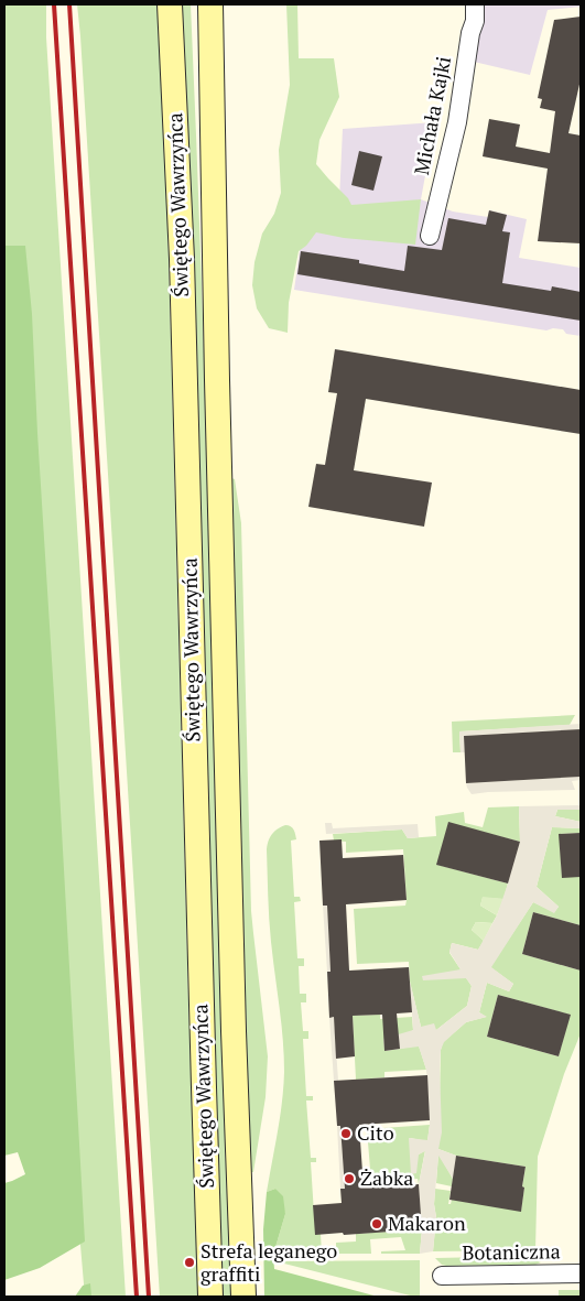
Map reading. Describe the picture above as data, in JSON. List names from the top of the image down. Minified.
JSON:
{"streets":{"main road":["Świętego Wawrzyńca"],"street":["Michała Kajki","Botaniczna"]},"places":["Cito","Żabka","Makaron","Strefa leganego graffiti"]}
